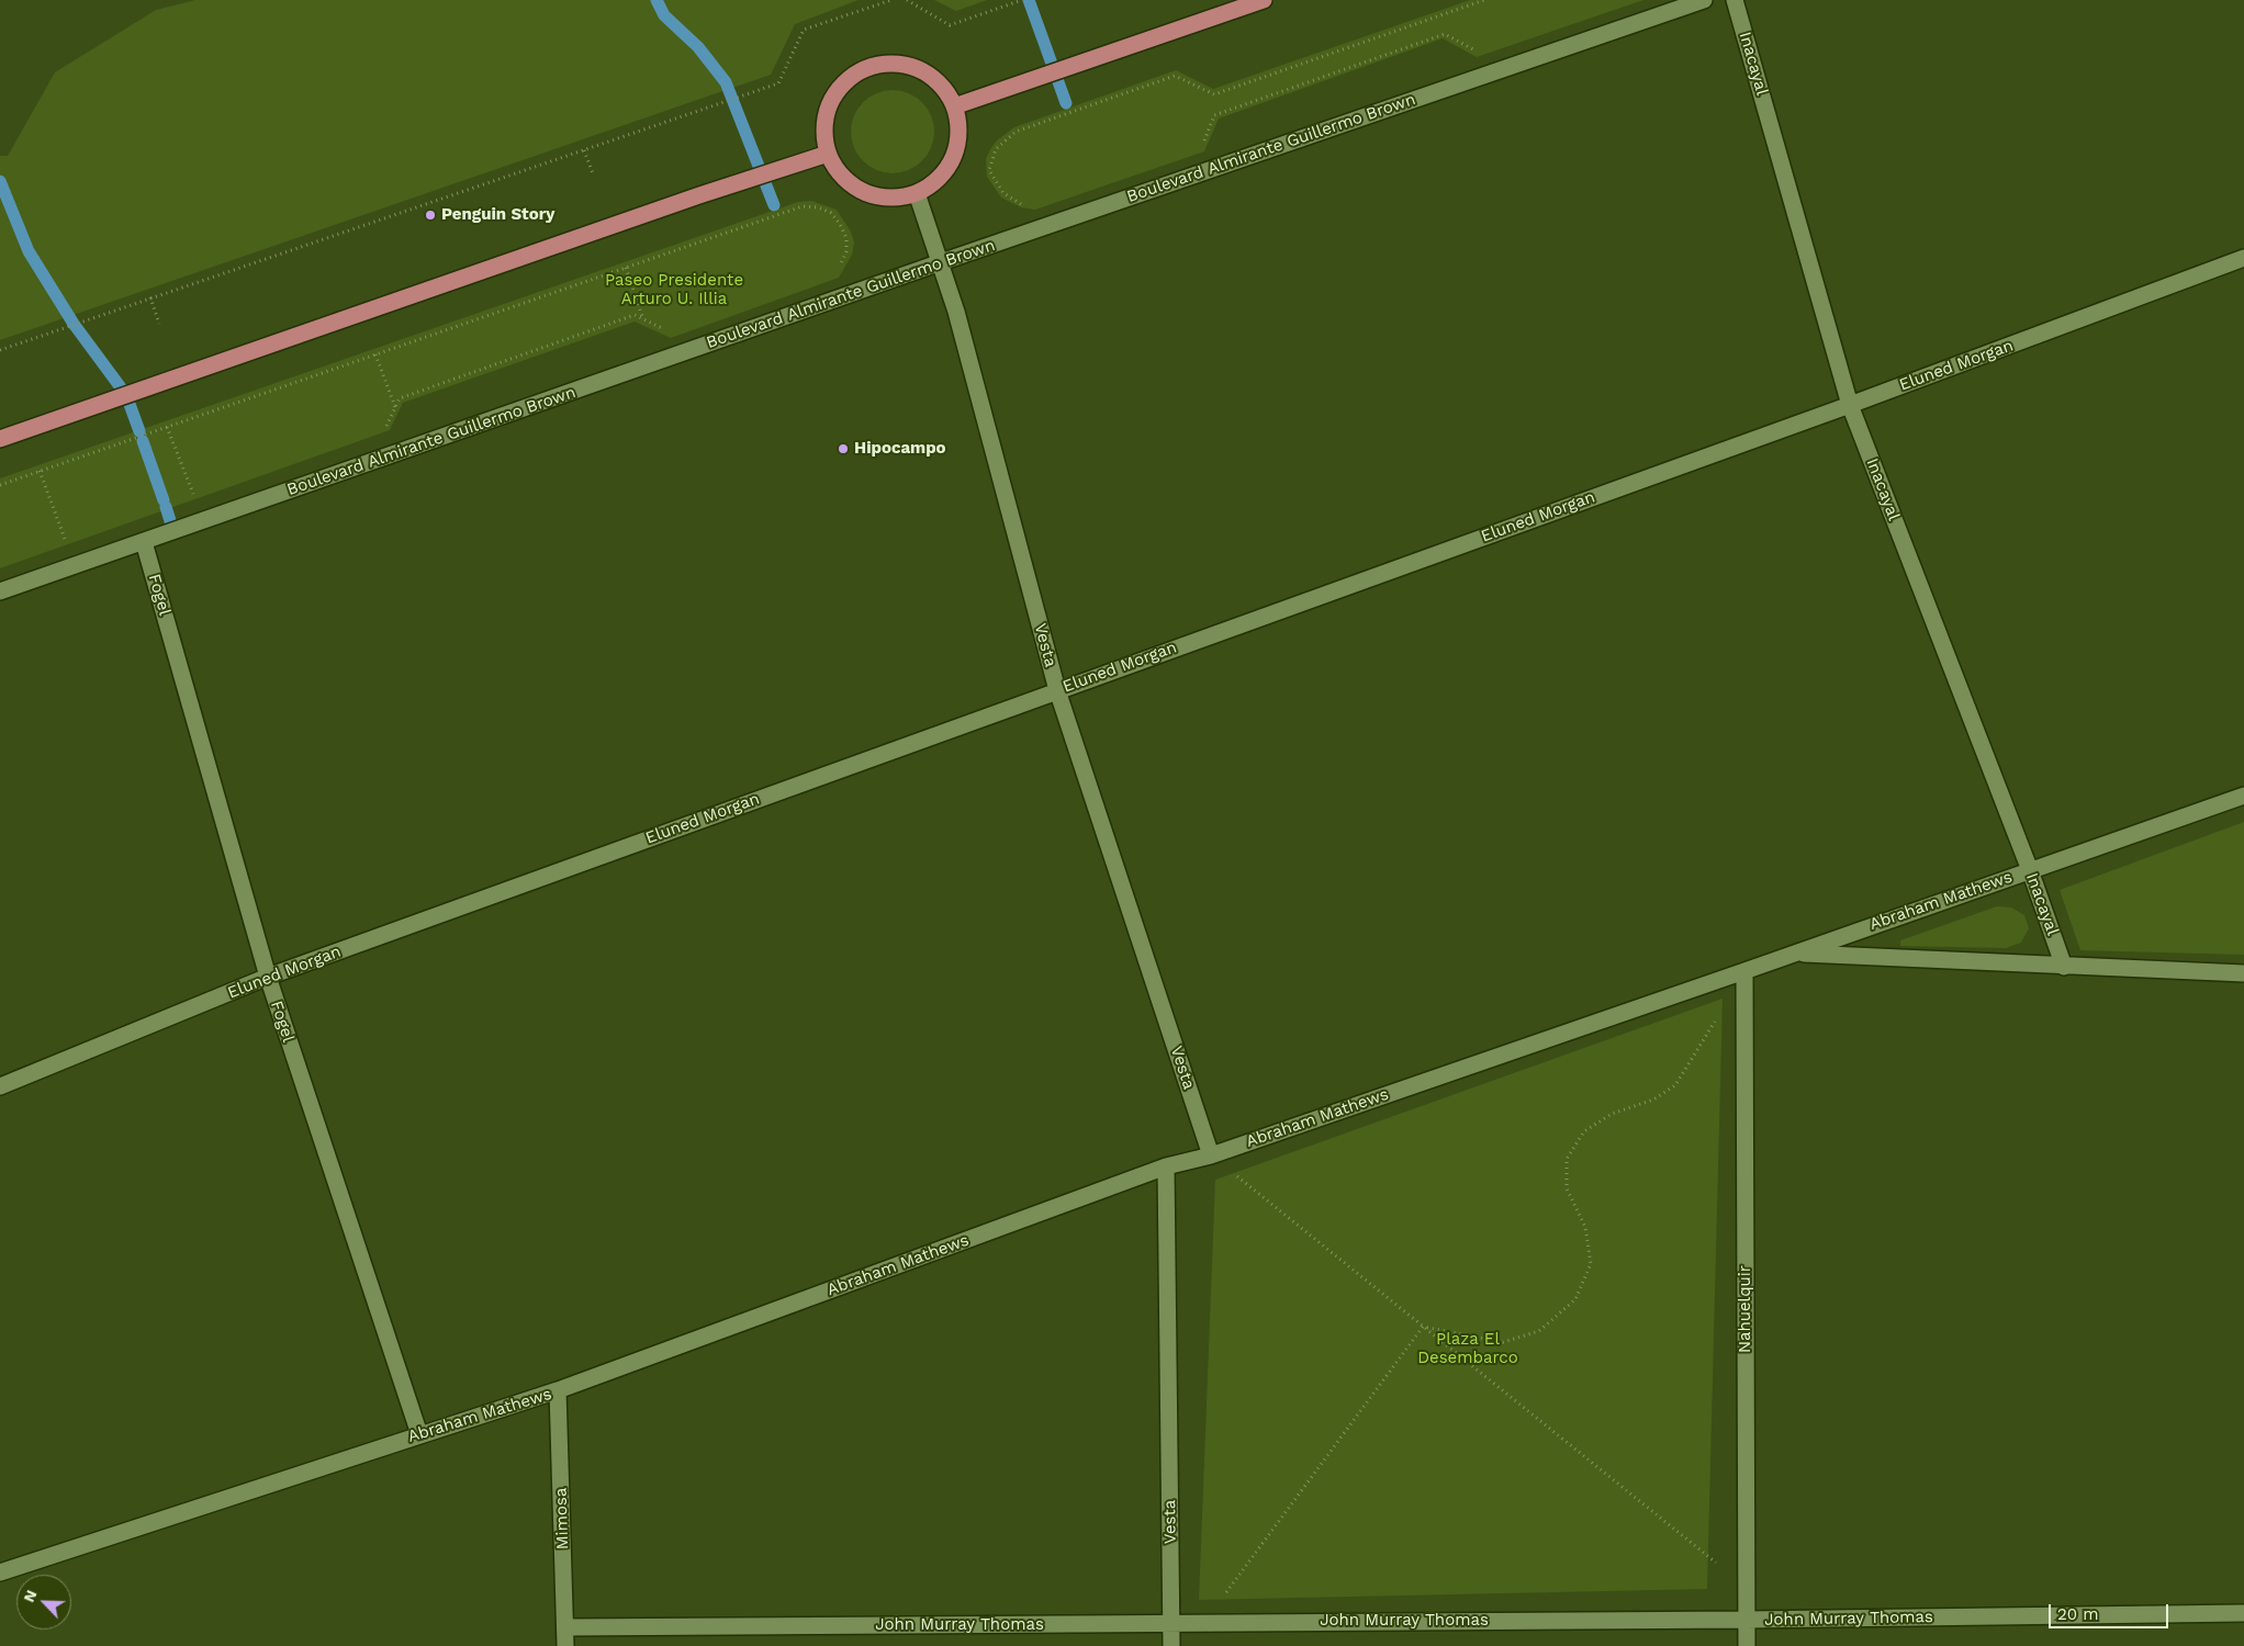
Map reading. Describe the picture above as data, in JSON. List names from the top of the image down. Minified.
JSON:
{"streets":{"street":["Inacayal","Boulevard Almirante Guillermo Brown","Eluned Morgan","Fogel","Vesta","Abraham Mathews","Nahuelquir","Mimosa","John Murray Thomas"]},"crossings":[["Inacayal","Eluned Morgan"],["Inacayal","Abraham Mathews"],["Boulevard Almirante Guillermo Brown","Fogel"],["Boulevard Almirante Guillermo Brown","Vesta"],["Eluned Morgan","Fogel"],["Eluned Morgan","Vesta"],["Fogel","Abraham Mathews"],["Vesta","Abraham Mathews"],["Vesta","John Murray Thomas"],["Abraham Mathews","Nahuelquir"],["Abraham Mathews","Mimosa"],["Nahuelquir","John Murray Thomas"],["Mimosa","John Murray Thomas"]],"parks":["Paseo Presidente Arturo U. Illia","Plaza El Desembarco"],"places":["Penguin Story","Hipocampo"],"scale_bar":"20 m","north":"top left"}
